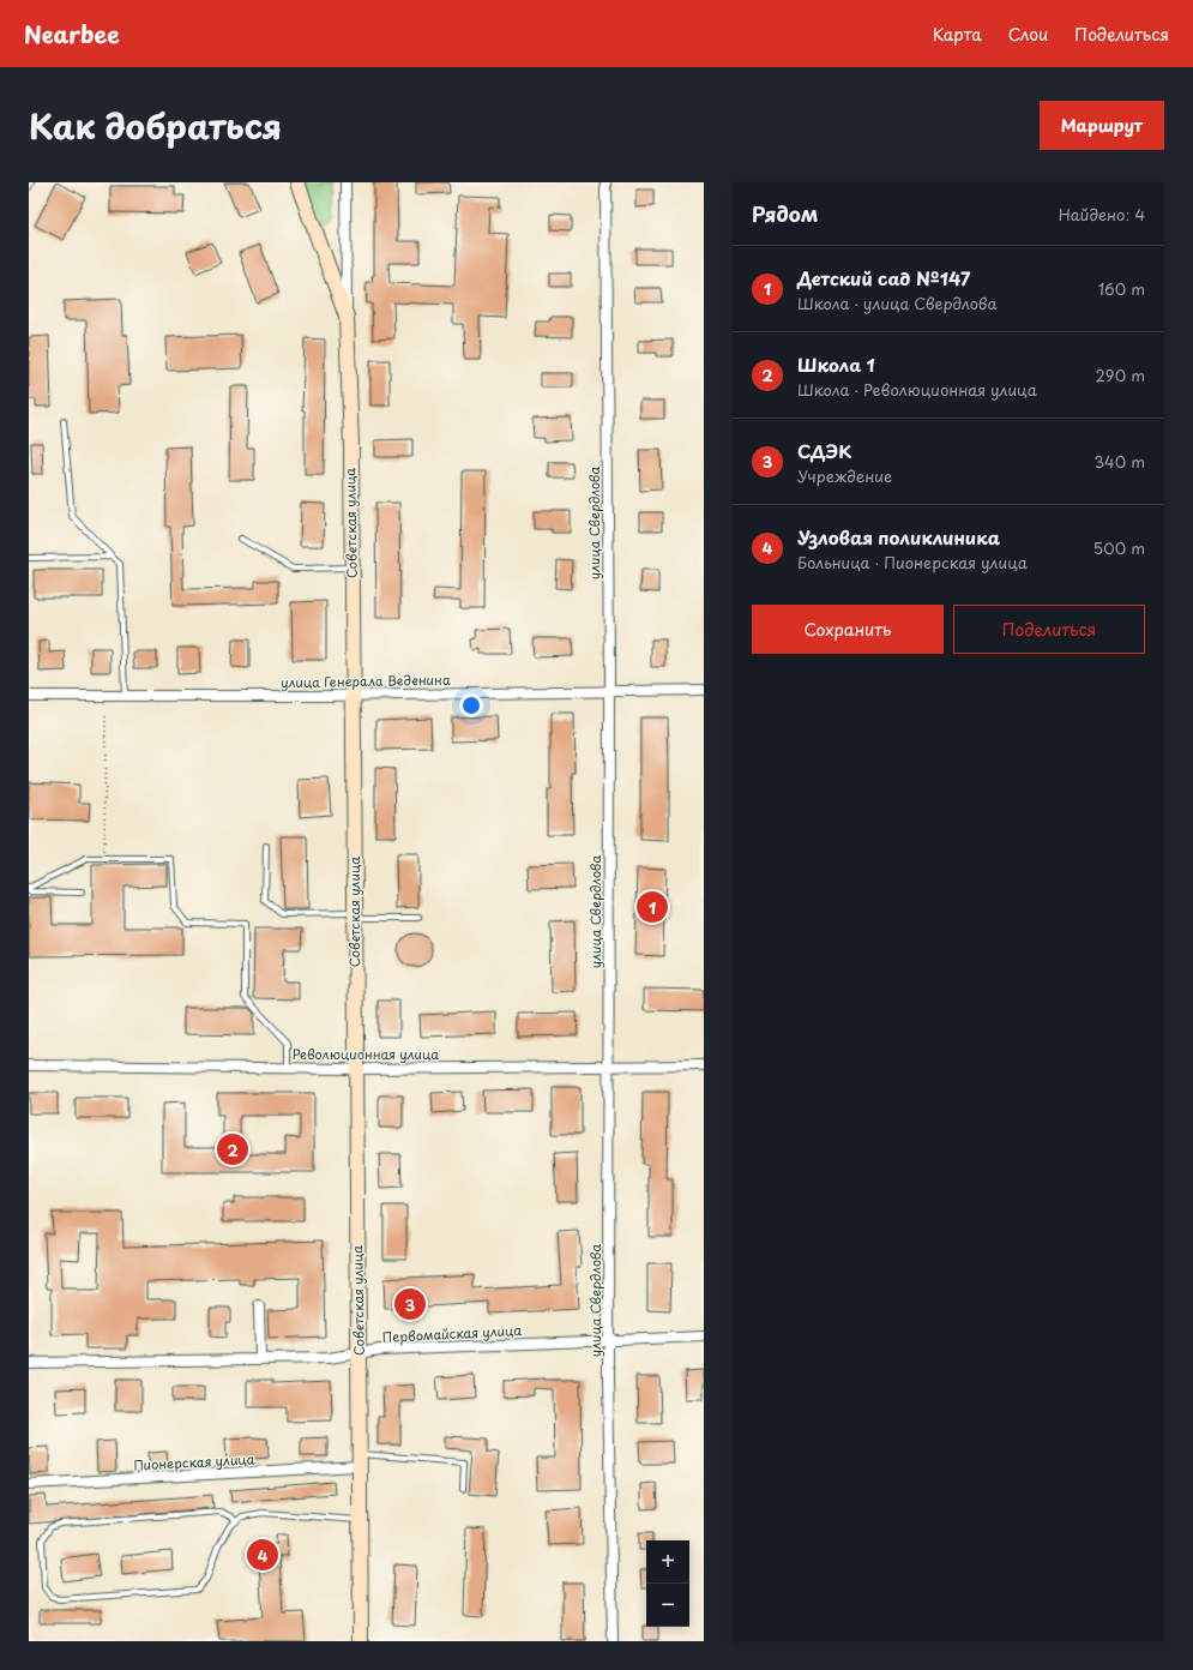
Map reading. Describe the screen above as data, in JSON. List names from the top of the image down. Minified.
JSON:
{"streets":{"street":["Советская улица","улица Свердлова","улица Генерала Веденина","Революционная улица","Первомайская улица","Пионерская улица"]},"crossings":[["Советская улица","улица Генерала Веденина"],["Советская улица","Революционная улица"],["Советская улица","Первомайская улица"],["Советская улица","Пионерская улица"],["улица Свердлова","улица Генерала Веденина"],["улица Свердлова","Революционная улица"],["улица Свердлова","Первомайская улица"]],"page":{"header":"Nearbee","nav":["Карта","Слои","Поделиться"],"title":"Как добраться","buttons":["Маршрут",["Сохранить","Поделиться"]],"heading":["Рядом","Найдено: 4"],"list":[{"mark":"1","name":"Детский сад №147","note":"Школа · улица Свердлова","value":"160 m"},{"mark":"2","name":"Школа 1","note":"Школа · Революционная улица","value":"290 m"},{"mark":"3","name":"СДЭК","note":"Учреждение","value":"340 m"},{"mark":"4","name":"Узловая поликлиника","note":"Больница · Пионерская улица","value":"500 m"}],"pins":["1","2","3","4"],"map_buttons":["+","−"]}}
